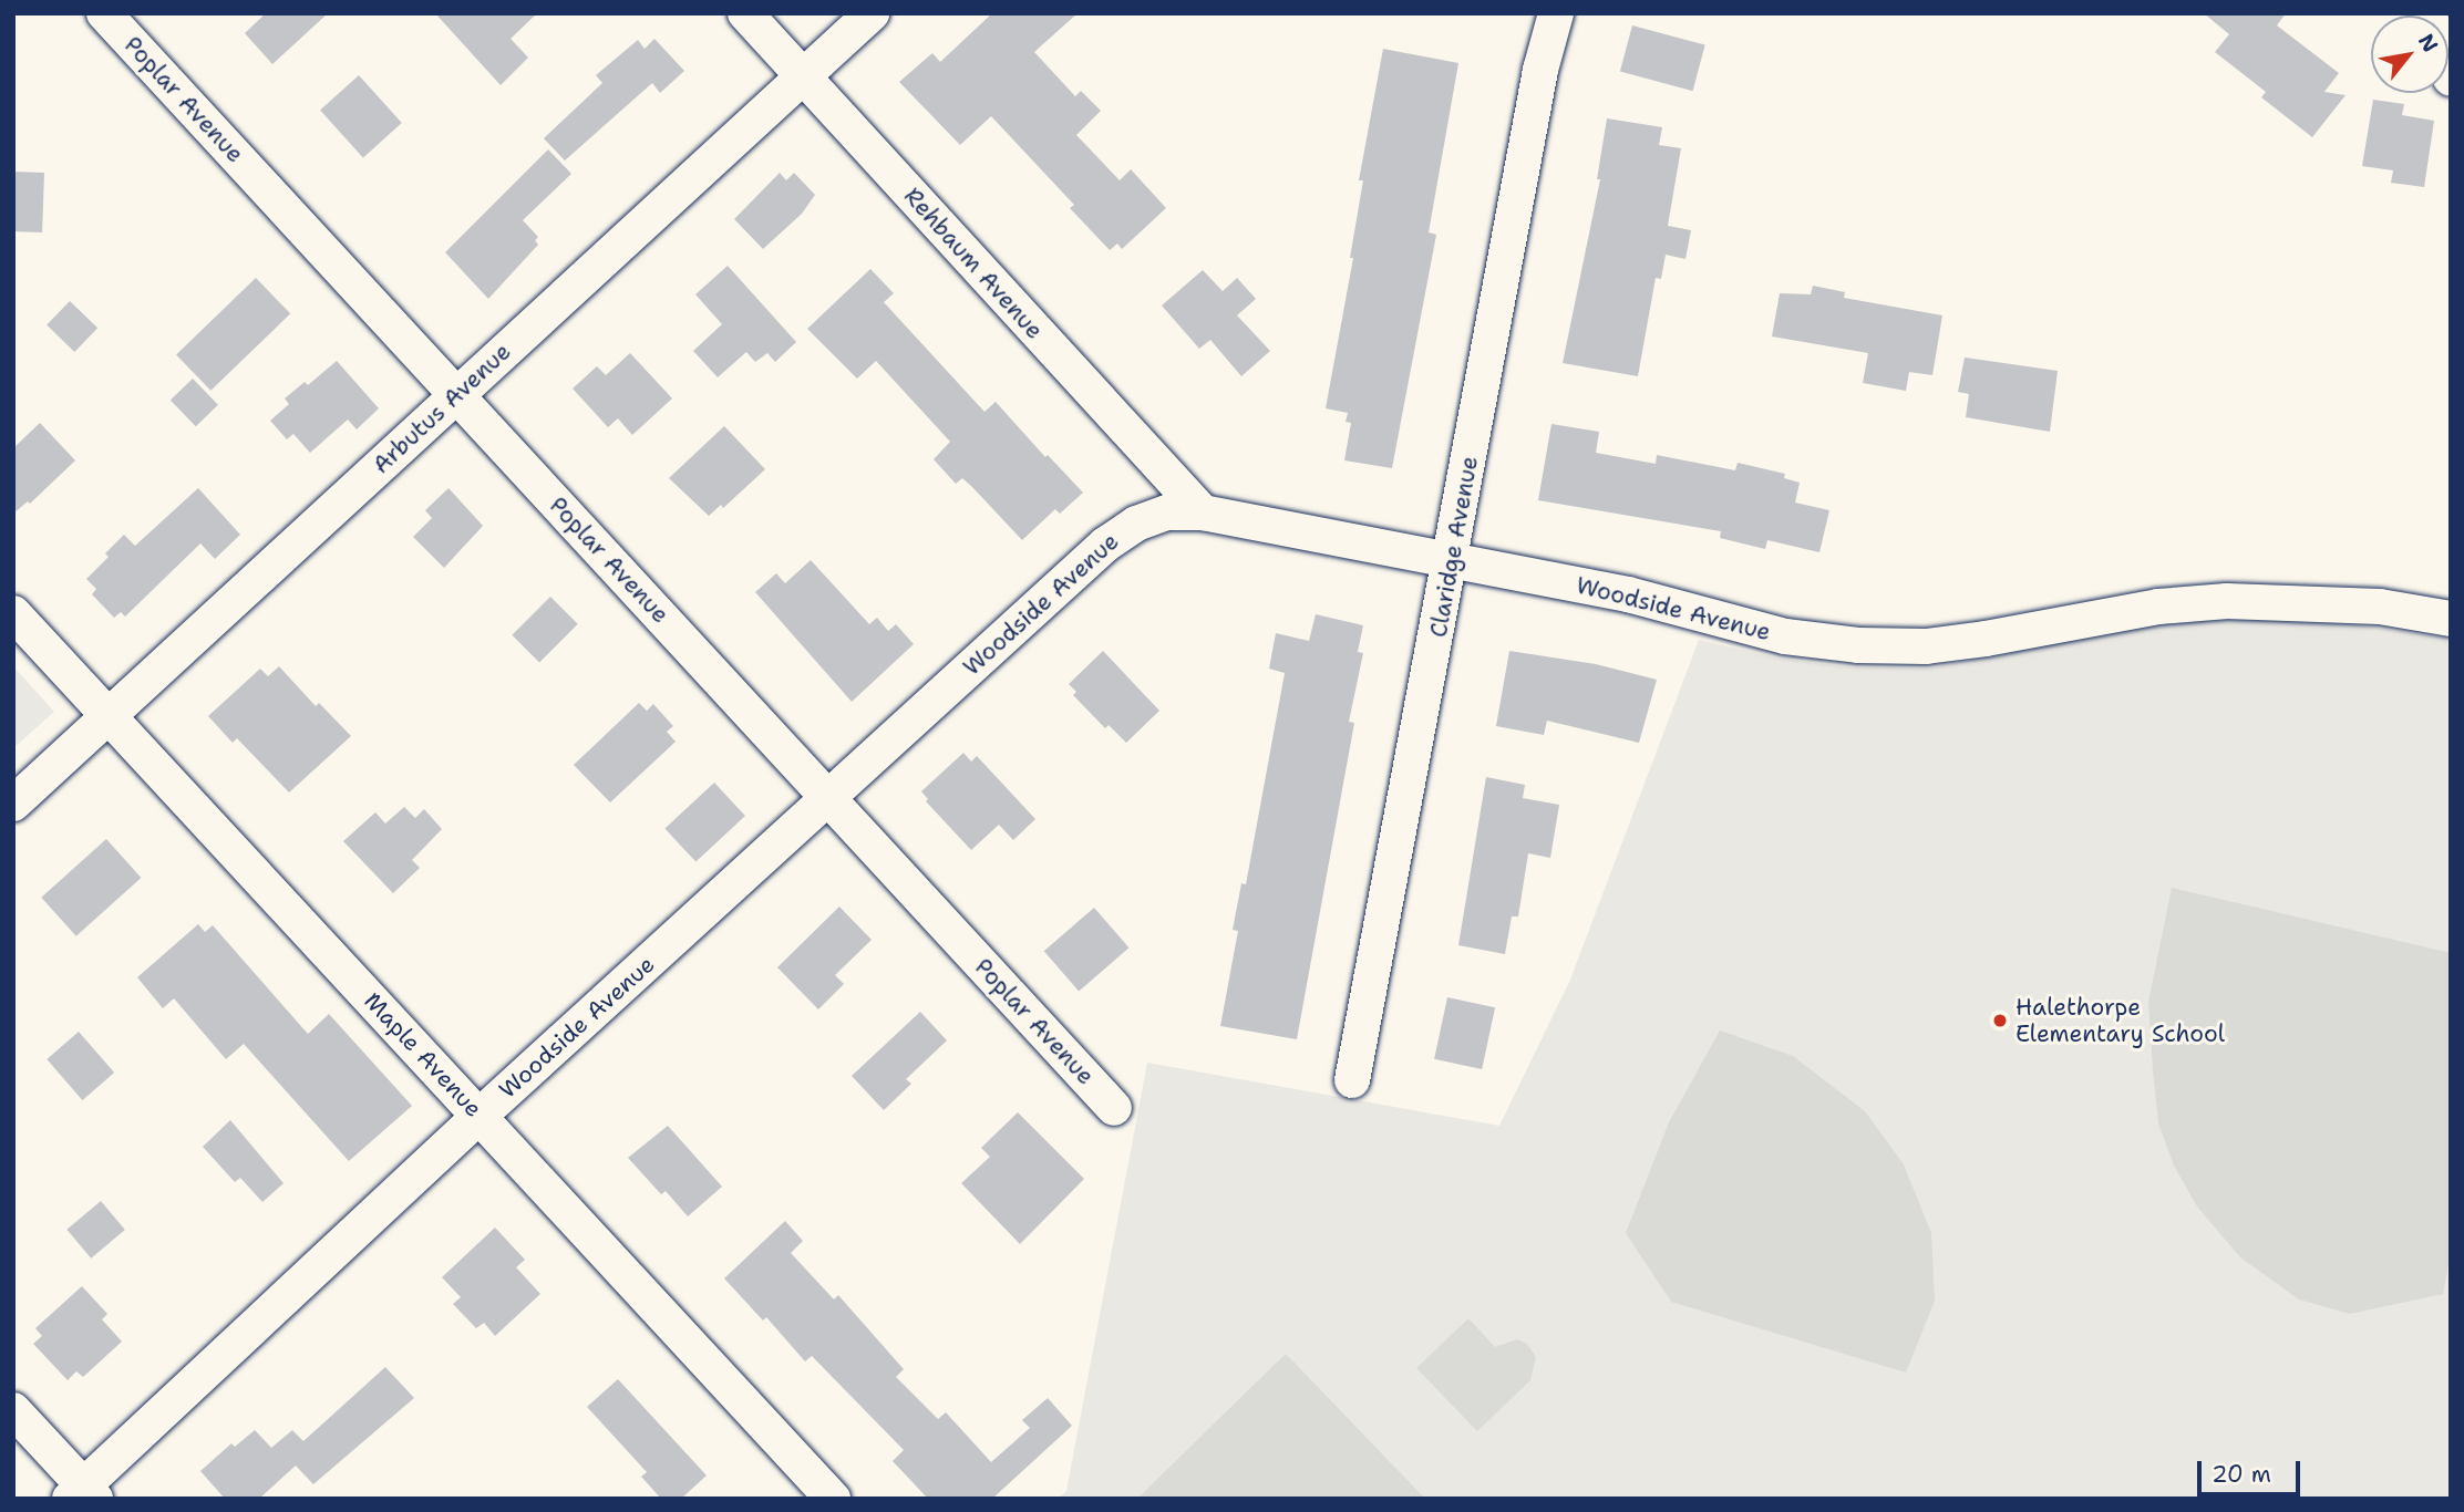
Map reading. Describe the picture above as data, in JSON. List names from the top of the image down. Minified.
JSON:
{"streets":{"street":["Poplar Avenue","Rehbaum Avenue","Arbutus Avenue","Claridge Avenue","Woodside Avenue","Maple Avenue"]},"crossings":[["Poplar Avenue","Arbutus Avenue"],["Poplar Avenue","Woodside Avenue"],["Rehbaum Avenue","Arbutus Avenue"],["Rehbaum Avenue","Woodside Avenue"],["Arbutus Avenue","Maple Avenue"],["Claridge Avenue","Woodside Avenue"],["Woodside Avenue","Maple Avenue"]],"places":["Halethorpe Elementary School"],"scale_bar":"20 m","north":"top right"}
